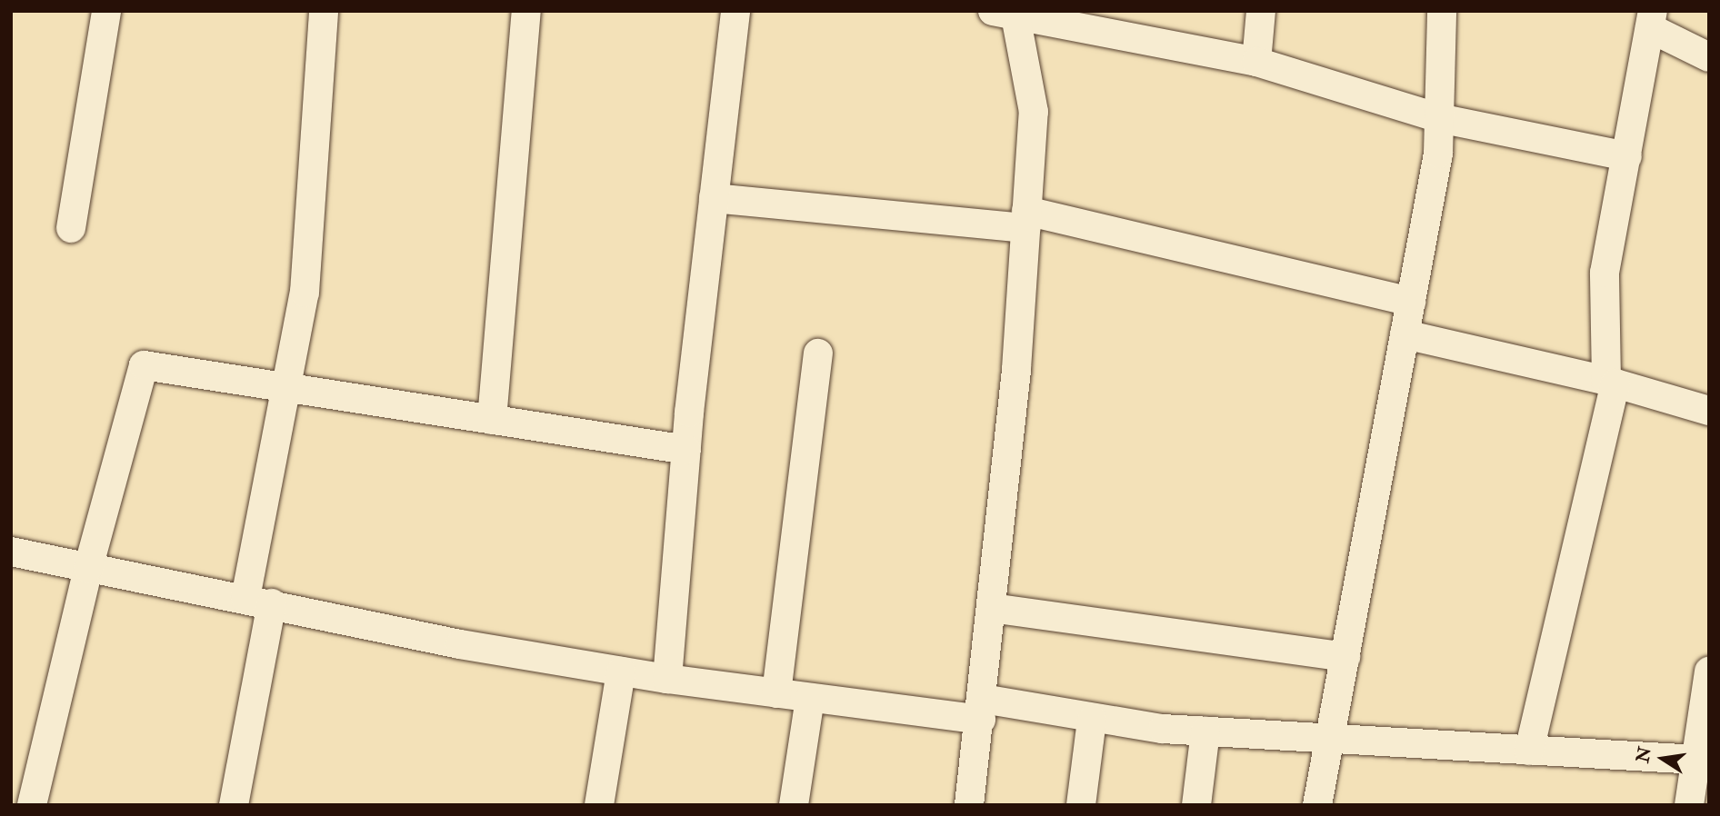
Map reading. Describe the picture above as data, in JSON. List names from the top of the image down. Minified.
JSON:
{"north":"left"}
